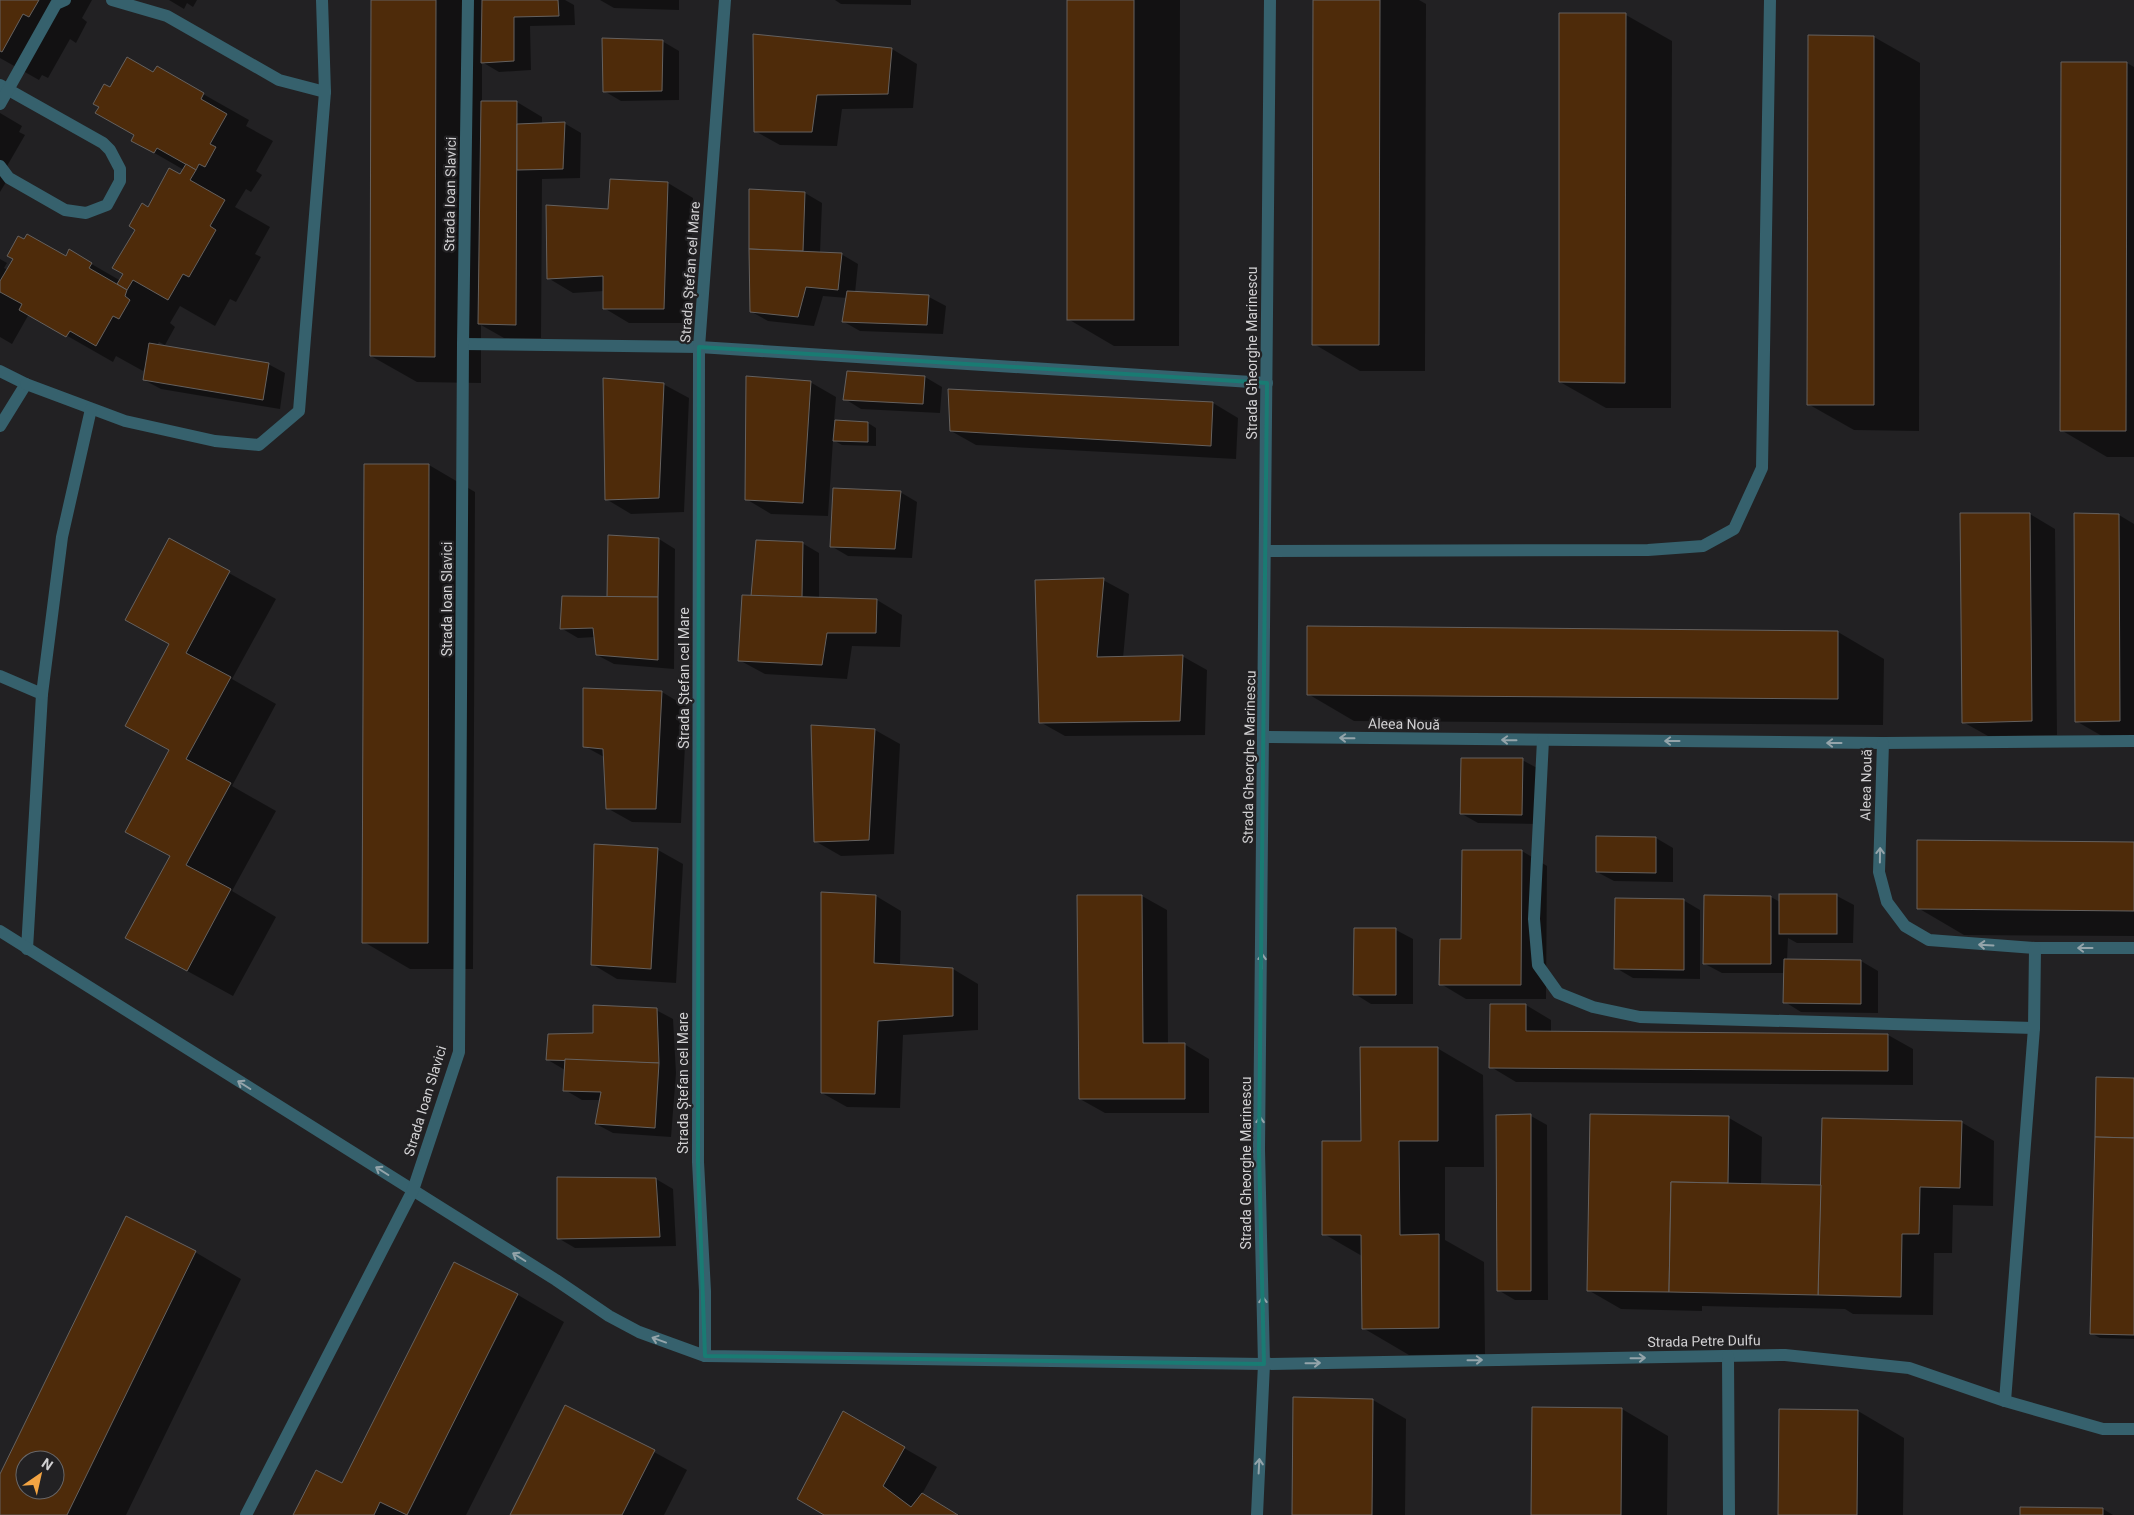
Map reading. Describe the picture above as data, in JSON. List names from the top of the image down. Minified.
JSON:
{"streets":{"street":["Strada Ioan Slavici","Strada Ștefan cel Mare","Strada Gheorghe Marinescu","Aleea Nouă","Strada Petre Dulfu"]},"crossings":[["Strada Ștefan cel Mare","Strada Petre Dulfu"],["Strada Gheorghe Marinescu","Aleea Nouă"],["Strada Gheorghe Marinescu","Strada Petre Dulfu"]],"one_way":["Strada Gheorghe Marinescu","Aleea Nouă"],"north":"top right"}
